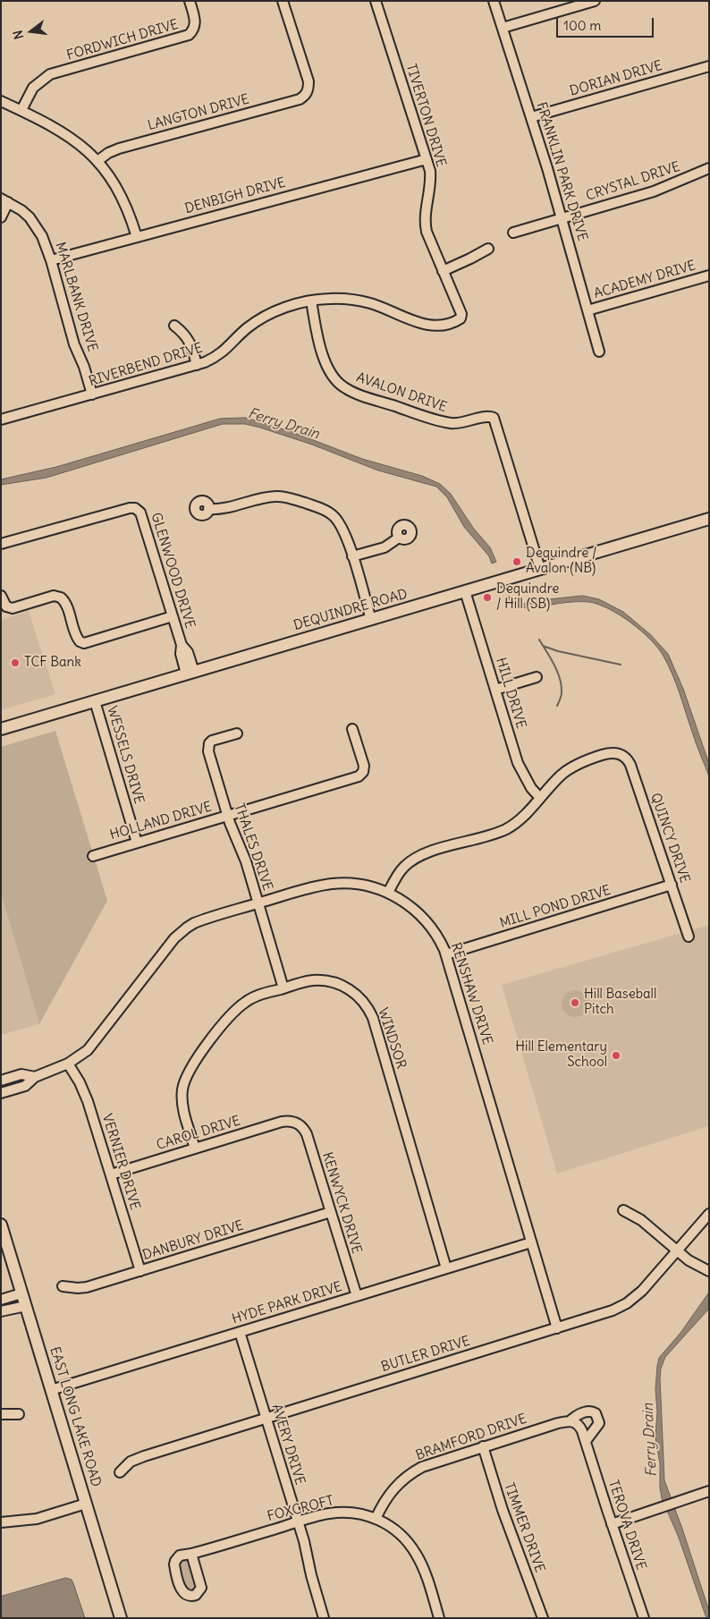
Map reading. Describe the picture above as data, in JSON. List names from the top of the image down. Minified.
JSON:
{"streets":{"main road":["DEQUINDRE ROAD","EAST LONG LAKE ROAD"],"street":["FORDWICH DRIVE","DORIAN DRIVE","LANGTON DRIVE","TIVERTON DRIVE","FRANKLIN PARK DRIVE","CRYSTAL DRIVE","DENBIGH DRIVE","ACADEMY DRIVE","MARLBANK DRIVE","RIVERBEND DRIVE","AVALON DRIVE","GLENWOOD DRIVE","HILL DRIVE","WESSELS DRIVE","HOLLAND DRIVE","QUINCY DRIVE","THALES DRIVE","MILL POND DRIVE","RENSHAW DRIVE","WINDSOR","CAROL DRIVE","VERNIER DRIVE","KENWYCK DRIVE","DANBURY DRIVE","HYDE PARK DRIVE","BUTLER DRIVE","BRAMFORD DRIVE","AVERY DRIVE","FOXCROFT","TEROVA DRIVE","TIMMER DRIVE"]},"crossings":[["DORIAN DRIVE","FRANKLIN PARK DRIVE"],["TIVERTON DRIVE","DENBIGH DRIVE"],["TIVERTON DRIVE","RIVERBEND DRIVE"],["FRANKLIN PARK DRIVE","CRYSTAL DRIVE"],["FRANKLIN PARK DRIVE","ACADEMY DRIVE"],["DENBIGH DRIVE","MARLBANK DRIVE"],["MARLBANK DRIVE","RIVERBEND DRIVE"],["RIVERBEND DRIVE","AVALON DRIVE"],["AVALON DRIVE","DEQUINDRE ROAD"],["GLENWOOD DRIVE","DEQUINDRE ROAD"],["DEQUINDRE ROAD","HILL DRIVE"],["DEQUINDRE ROAD","WESSELS DRIVE"],["HILL DRIVE","QUINCY DRIVE"],["WESSELS DRIVE","HOLLAND DRIVE"],["HOLLAND DRIVE","THALES DRIVE"],["QUINCY DRIVE","MILL POND DRIVE"],["THALES DRIVE","RENSHAW DRIVE"],["THALES DRIVE","WINDSOR"],["MILL POND DRIVE","RENSHAW DRIVE"],["RENSHAW DRIVE","VERNIER DRIVE"],["RENSHAW DRIVE","HYDE PARK DRIVE"],["RENSHAW DRIVE","BUTLER DRIVE"],["WINDSOR","CAROL DRIVE"],["WINDSOR","HYDE PARK DRIVE"],["CAROL DRIVE","VERNIER DRIVE"],["CAROL DRIVE","KENWYCK DRIVE"],["VERNIER DRIVE","DANBURY DRIVE"],["KENWYCK DRIVE","DANBURY DRIVE"],["KENWYCK DRIVE","HYDE PARK DRIVE"],["HYDE PARK DRIVE","EAST LONG LAKE ROAD"],["HYDE PARK DRIVE","AVERY DRIVE"],["BUTLER DRIVE","AVERY DRIVE"],["BRAMFORD DRIVE","FOXCROFT"],["BRAMFORD DRIVE","TEROVA DRIVE"],["BRAMFORD DRIVE","TIMMER DRIVE"],["AVERY DRIVE","FOXCROFT"]],"water":["Ferry Drain"],"places":["Dequindre / Avalon (NB)","Dequindre / Hill (SB)","TCF Bank","Hill Baseball Pitch","Hill Elementary School"],"scale_bar":"100 m","north":"left"}
